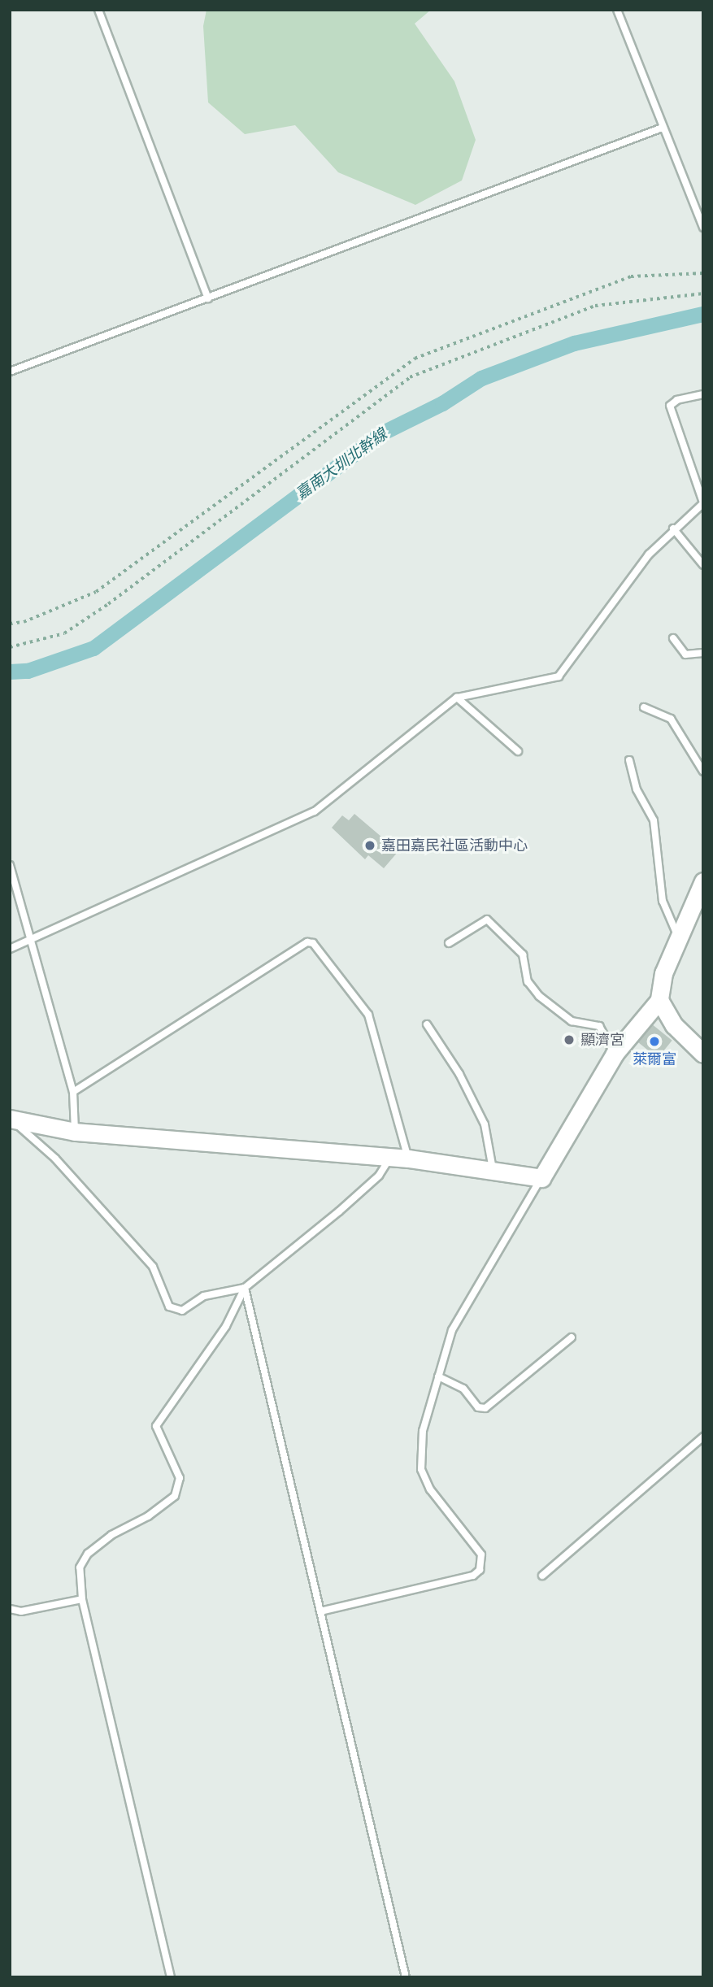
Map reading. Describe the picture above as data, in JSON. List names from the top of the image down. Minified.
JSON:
{"water":["嘉南大圳北幹線"],"places":["嘉田嘉民社區活動中心","顯濟宮","萊爾富"]}
